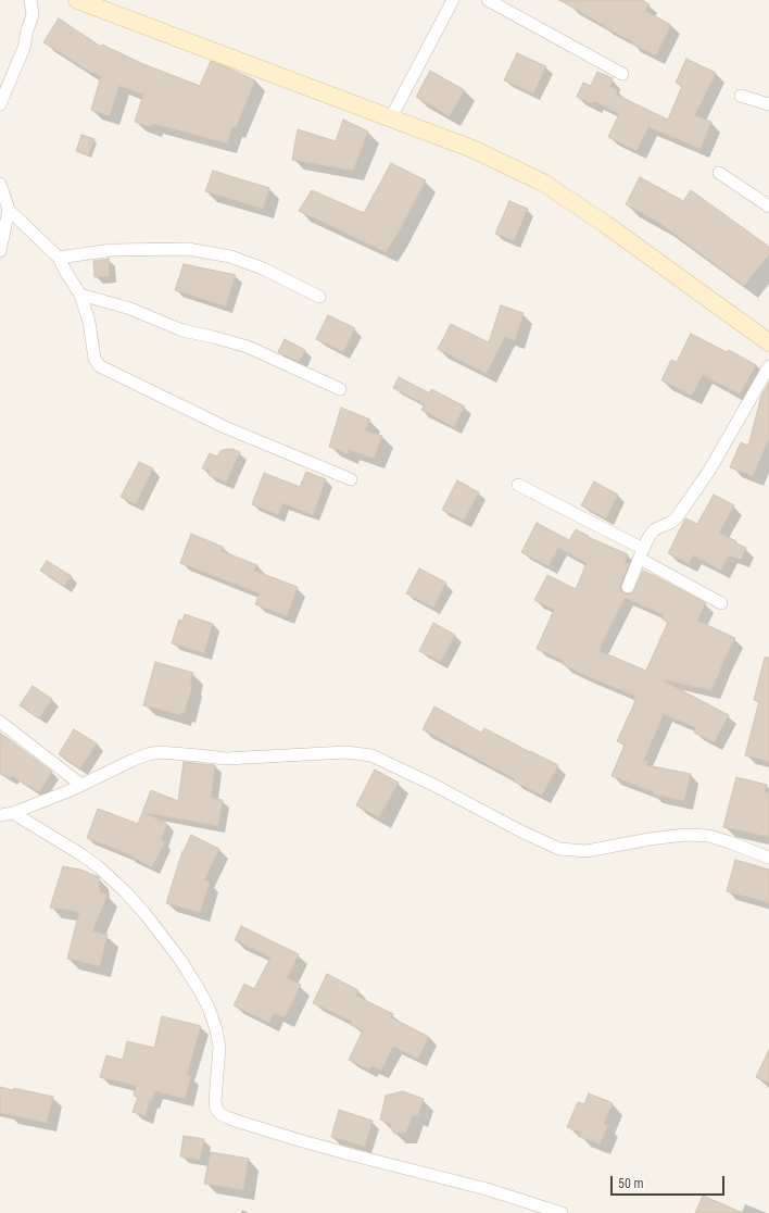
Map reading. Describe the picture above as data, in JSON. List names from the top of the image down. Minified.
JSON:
{"scale_bar":"50 m"}
